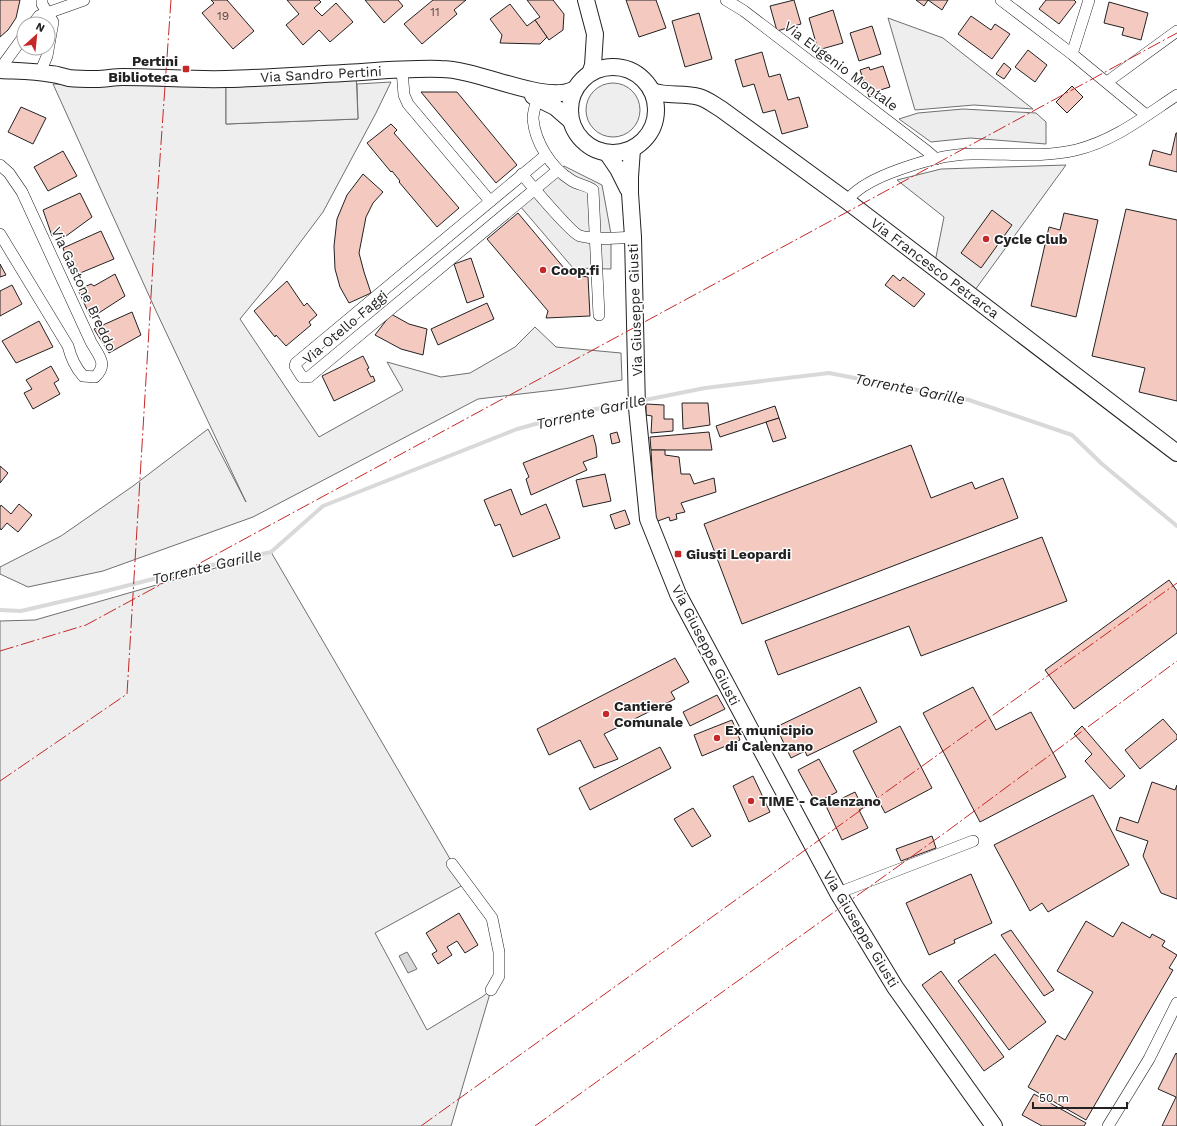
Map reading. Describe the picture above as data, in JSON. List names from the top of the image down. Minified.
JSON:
{"streets":{"street":["Via Eugenio Montale","Via Sandro Pertini","Via Francesco Petrarca","Via Gastone Breddo","Via Giuseppe Giusti","Via Otello Faggi"]},"crossings":[["Via Sandro Pertini","Via Francesco Petrarca"],["Via Sandro Pertini","Via Giuseppe Giusti"],["Via Francesco Petrarca","Via Giuseppe Giusti"]],"water":["Torrente Garille"],"places":{"transit":["Pertini Biblioteca","Giusti Leopardi"],"other":["Cycle Club","Coop.fi","Cantiere Comunale","Ex municipio di Calenzano","TIME - Calenzano"]},"house_numbers":["11","19"],"scale_bar":"50 m","north":"top right"}
